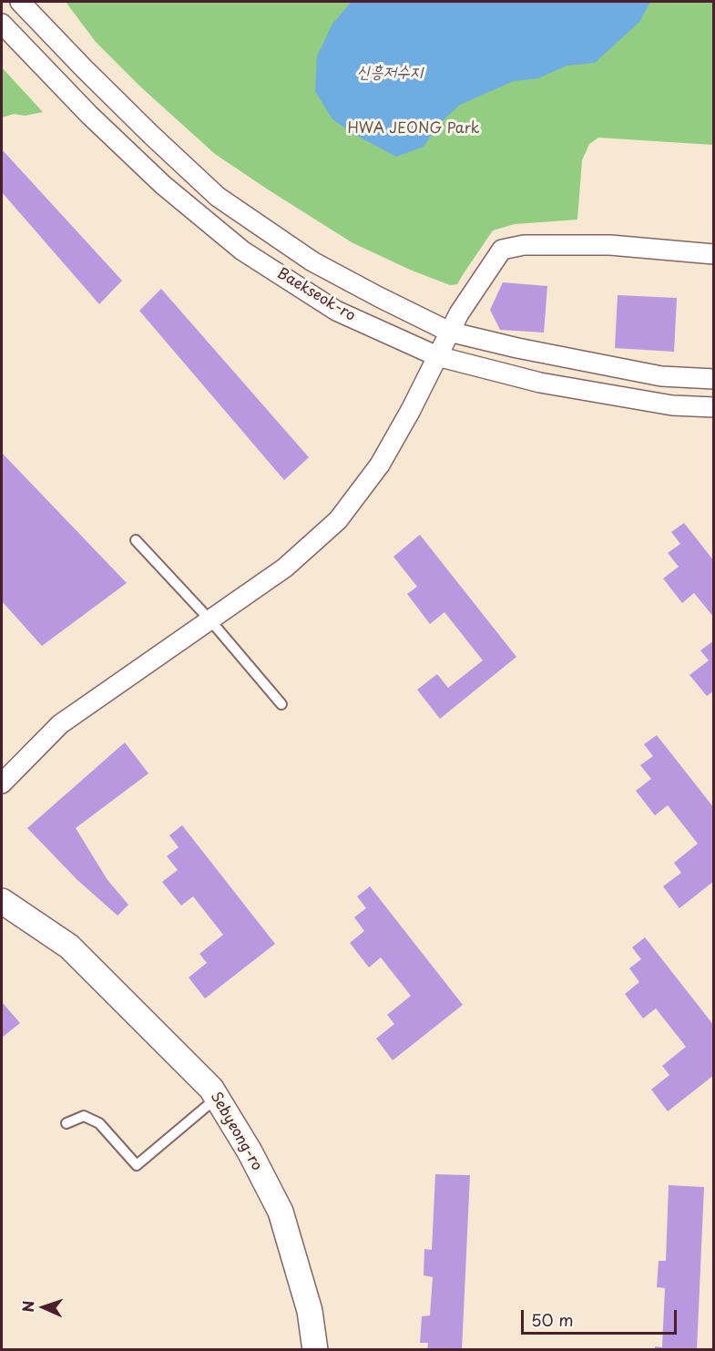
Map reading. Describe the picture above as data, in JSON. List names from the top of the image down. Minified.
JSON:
{"streets":{"street":["Baekseok-ro","Sebyeong-ro"]},"water":["신흥저수지"],"parks":["HWA JEONG Park"],"scale_bar":"50 m","north":"left"}
